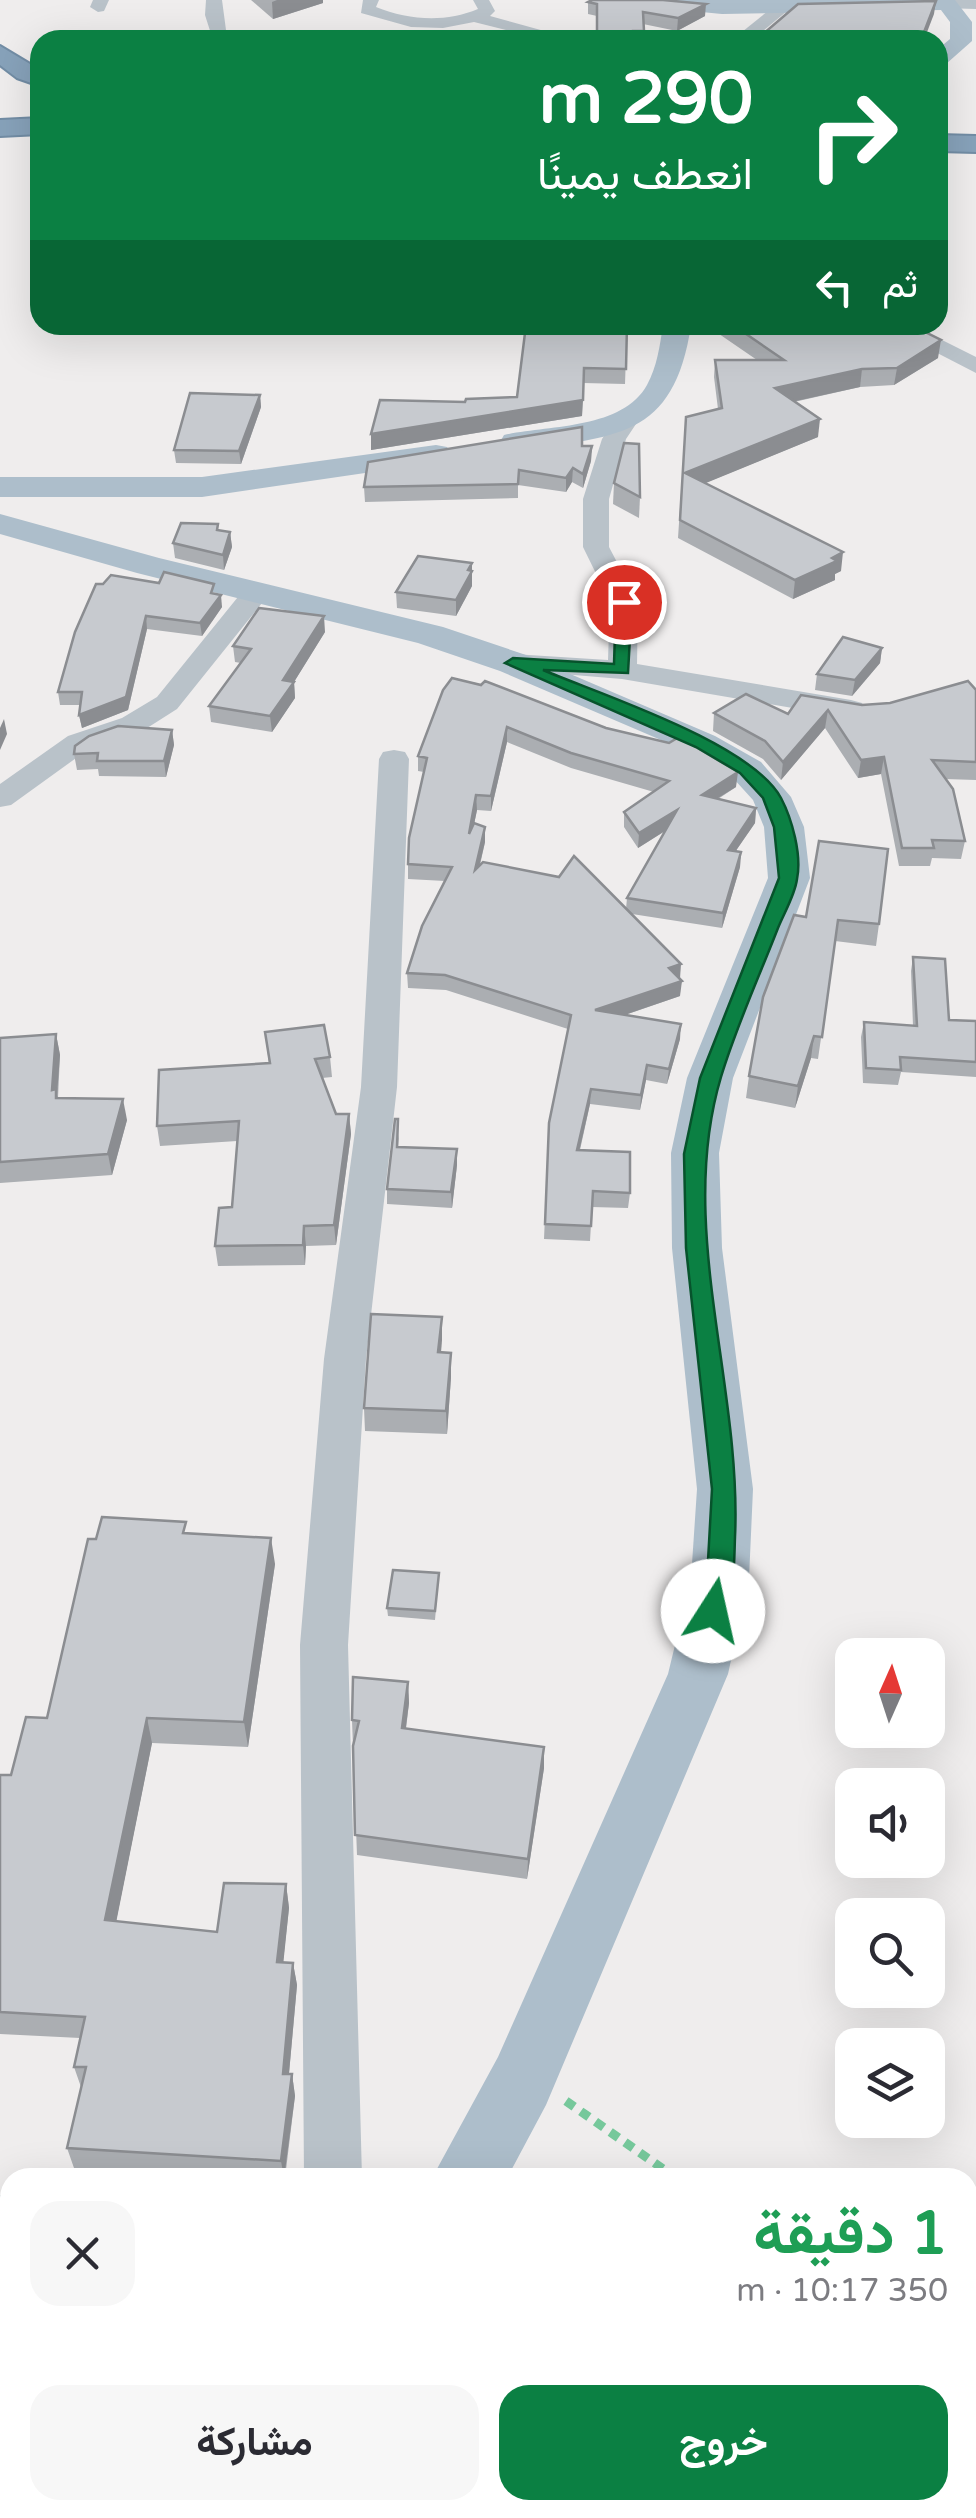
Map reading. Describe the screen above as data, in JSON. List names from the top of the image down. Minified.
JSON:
{"north":"top","page":{"turn":["290 m","انعطف يمينًا"],"then":"ثم","heading":["1 دقيقة","350 m · 10:17"],"buttons":["خروج","مشاركة"]}}
